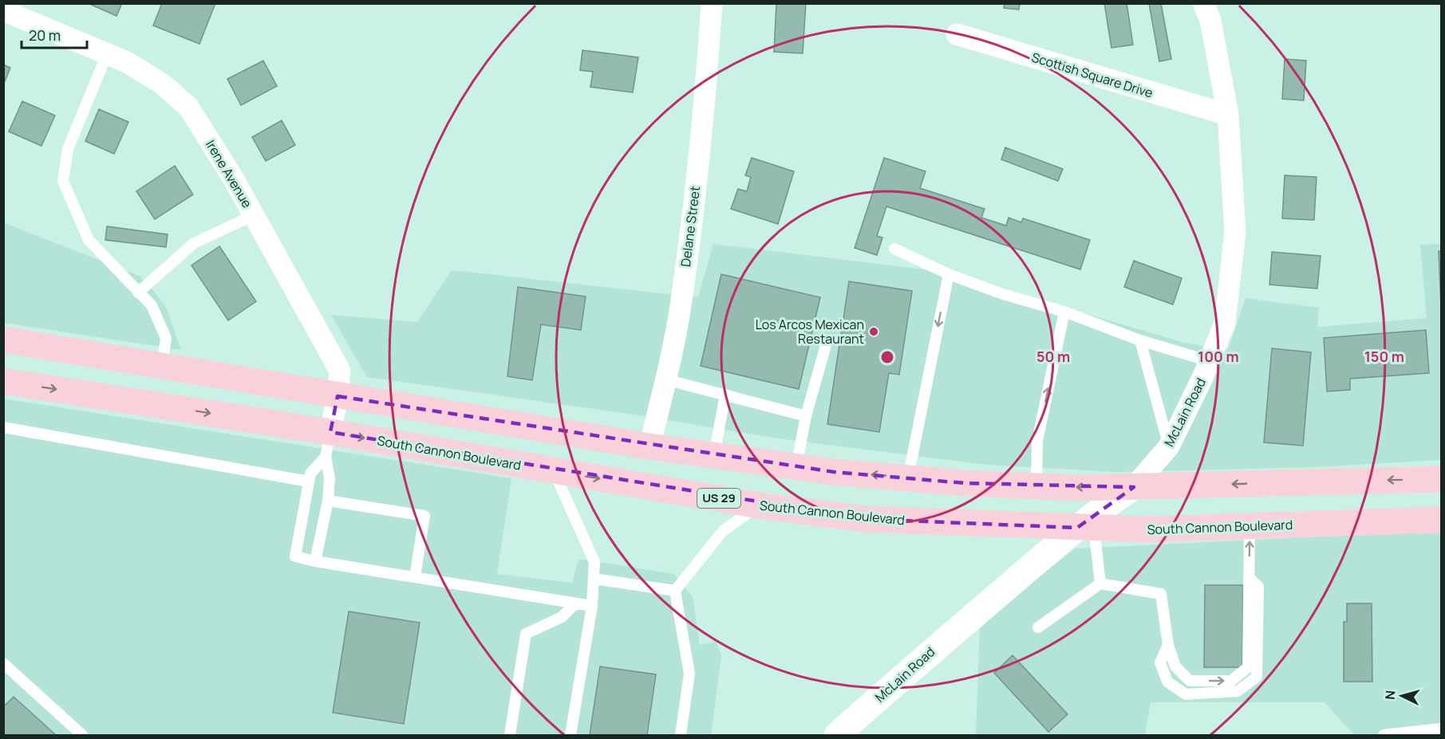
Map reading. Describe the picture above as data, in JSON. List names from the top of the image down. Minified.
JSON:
{"streets":{"main road":["South Cannon Boulevard","US 29"],"street":["Scottish Square Drive","Irene Avenue","Delane Street","McLain Road"]},"crossings":[["Scottish Square Drive","McLain Road"],["Irene Avenue","South Cannon Boulevard"],["McLain Road","South Cannon Boulevard"]],"places":["Los Arcos Mexican Restaurant"],"scale_bar":"20 m","north":"left","rings":["50 m","100 m","150 m"]}
